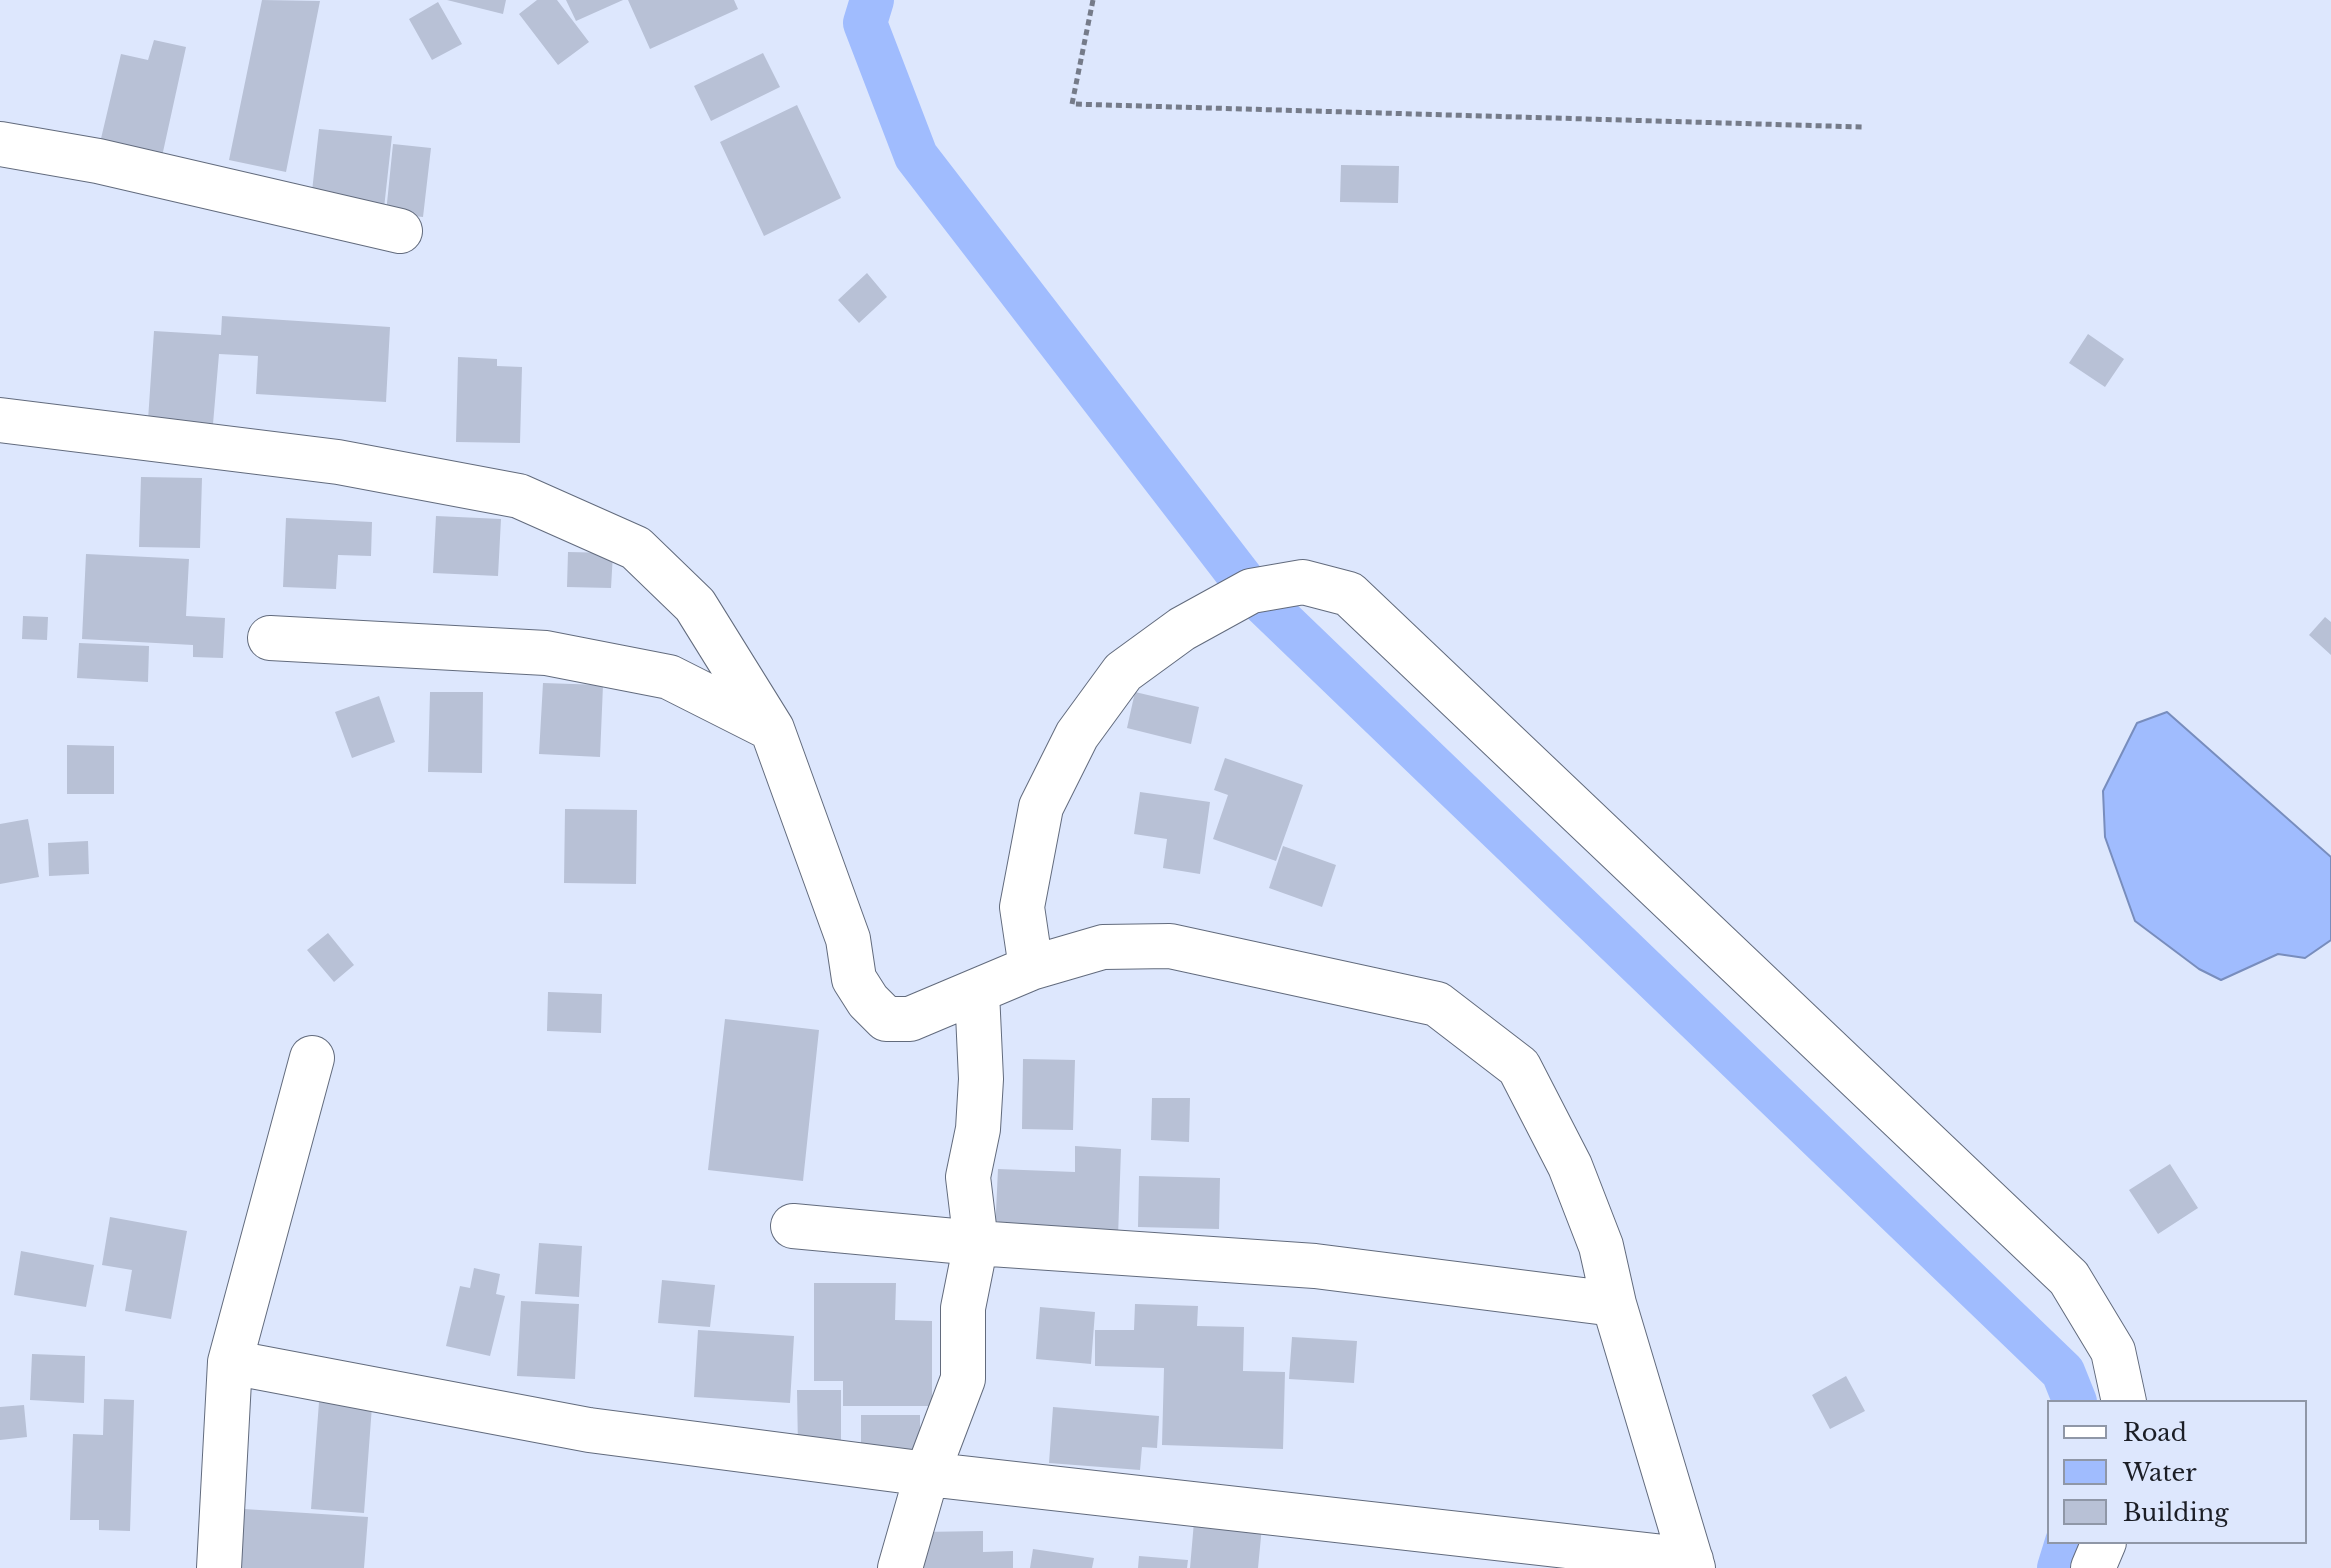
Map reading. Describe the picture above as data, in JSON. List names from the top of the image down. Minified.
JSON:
{"legend":["Road","Water","Building"]}
